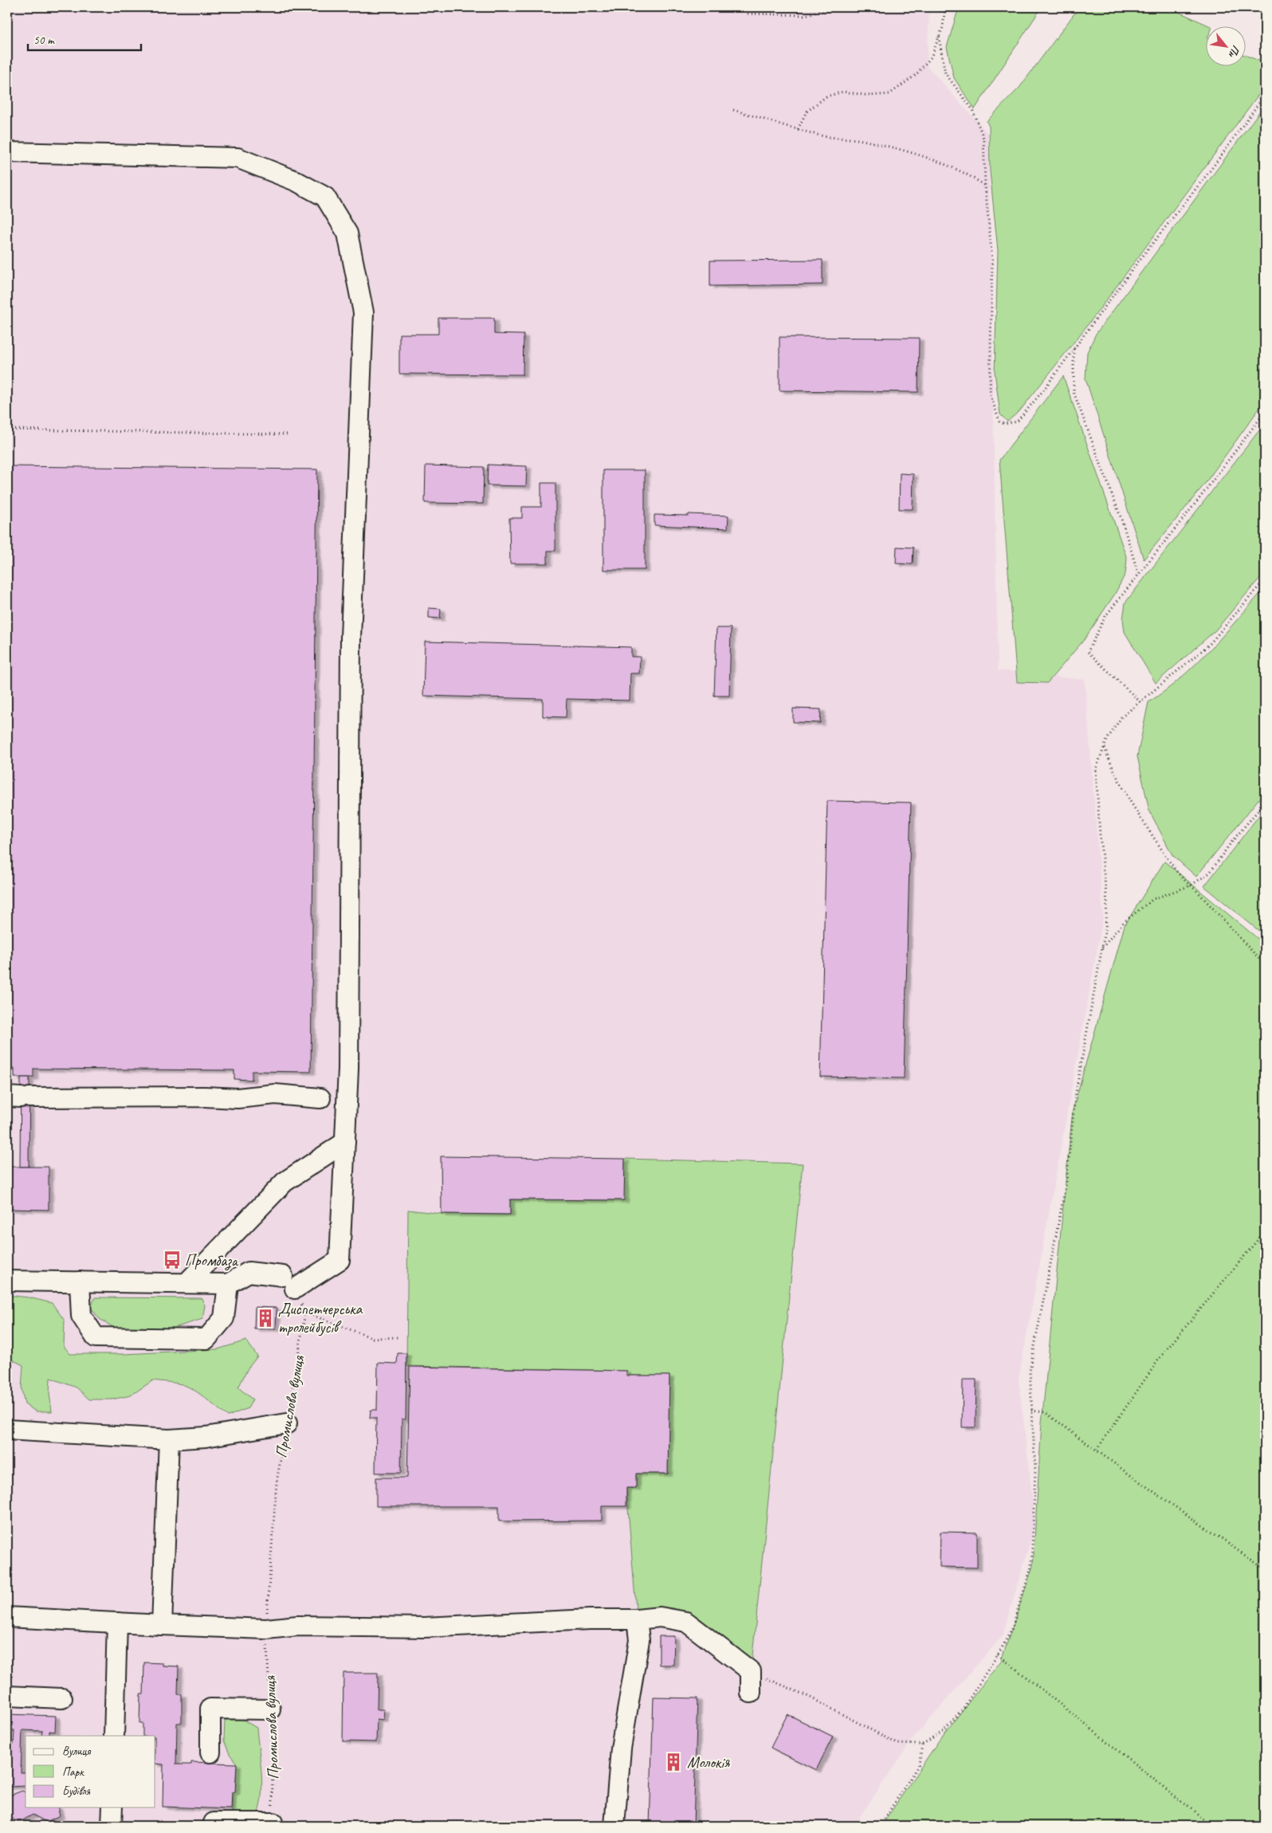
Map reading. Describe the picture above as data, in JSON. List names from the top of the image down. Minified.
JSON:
{"streets":{"path":["Промислова вулиця"]},"places":{"bus stop":["Промбаза"],"building":["Диспетчерська тролейбусів","Молокія"]},"legend":["Вулиця","Парк","Будівля"],"scale_bar":"50 m","north":"bottom right"}
